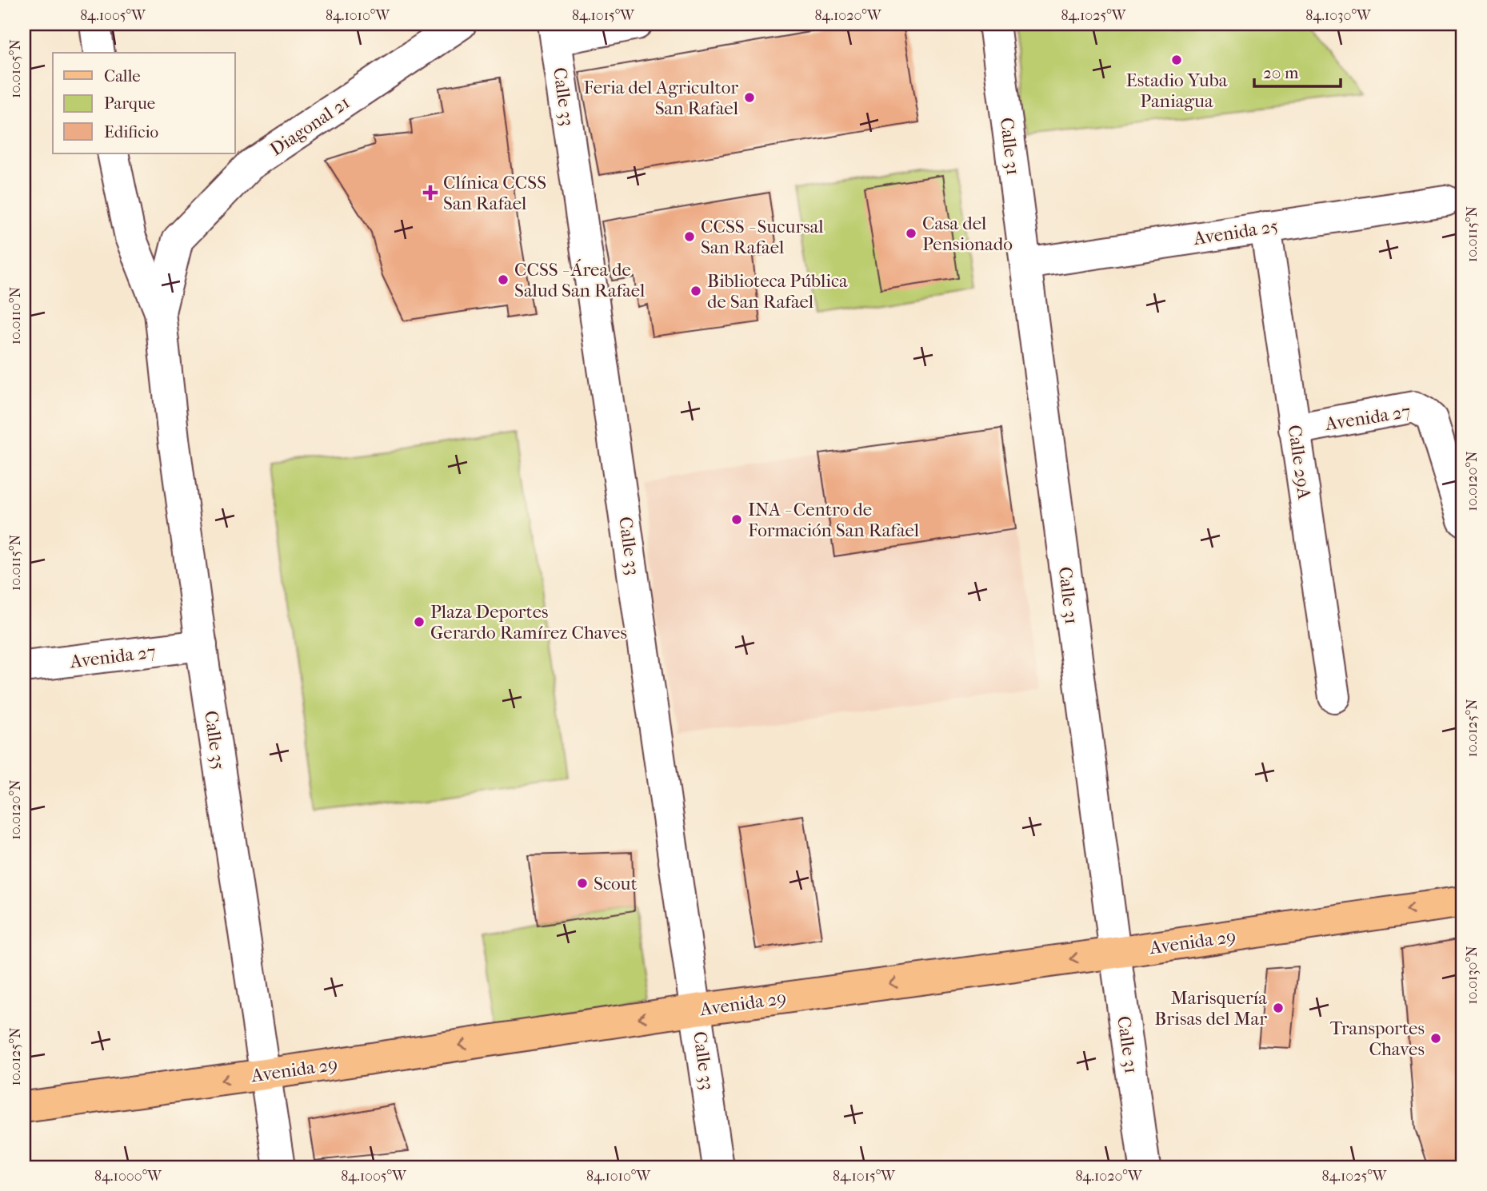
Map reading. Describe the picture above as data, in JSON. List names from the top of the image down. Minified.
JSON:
{"streets":{"main road":["Avenida 29"],"street":["Calle 33","Diagonal 21","Calle 31","Avenida 25","Avenida 27","Calle 29A","Calle 35"]},"crossings":[["Calle 33","Avenida 29"],["Diagonal 21","Calle 35"],["Calle 31","Avenida 25"],["Calle 31","Avenida 29"],["Avenida 25","Calle 29A"],["Avenida 27","Calle 29A"],["Avenida 27","Calle 35"],["Calle 35","Avenida 29"]],"one_way":["Avenida 29"],"places":{"other":["Estadio Yuba Paniagua","Feria del Agricultor San Rafael","Casa del Pensionado","CCSS - Sucursal San Rafael","CCSS - Área de Salud San Rafael","Biblioteca Pública de San Rafael","INA - Centro de Formación San Rafael","Plaza Deportes Gerardo Ramírez Chaves","Scout","Marisquería Brisas del Mar","Transportes Chaves"],"health":["Clínica CCSS San Rafael"]},"legend":["Calle","Parque","Edificio"],"scale_bar":"20 m","coordinates":["84.1005°W","84.1010°W","84.1015°W","84.1020°W","84.1025°W","84.1030°W","10.0105°N","10.0115°N","10.0110°N","10.0120°N","10.0125°N","10.0130°N","84.1000°W"]}
